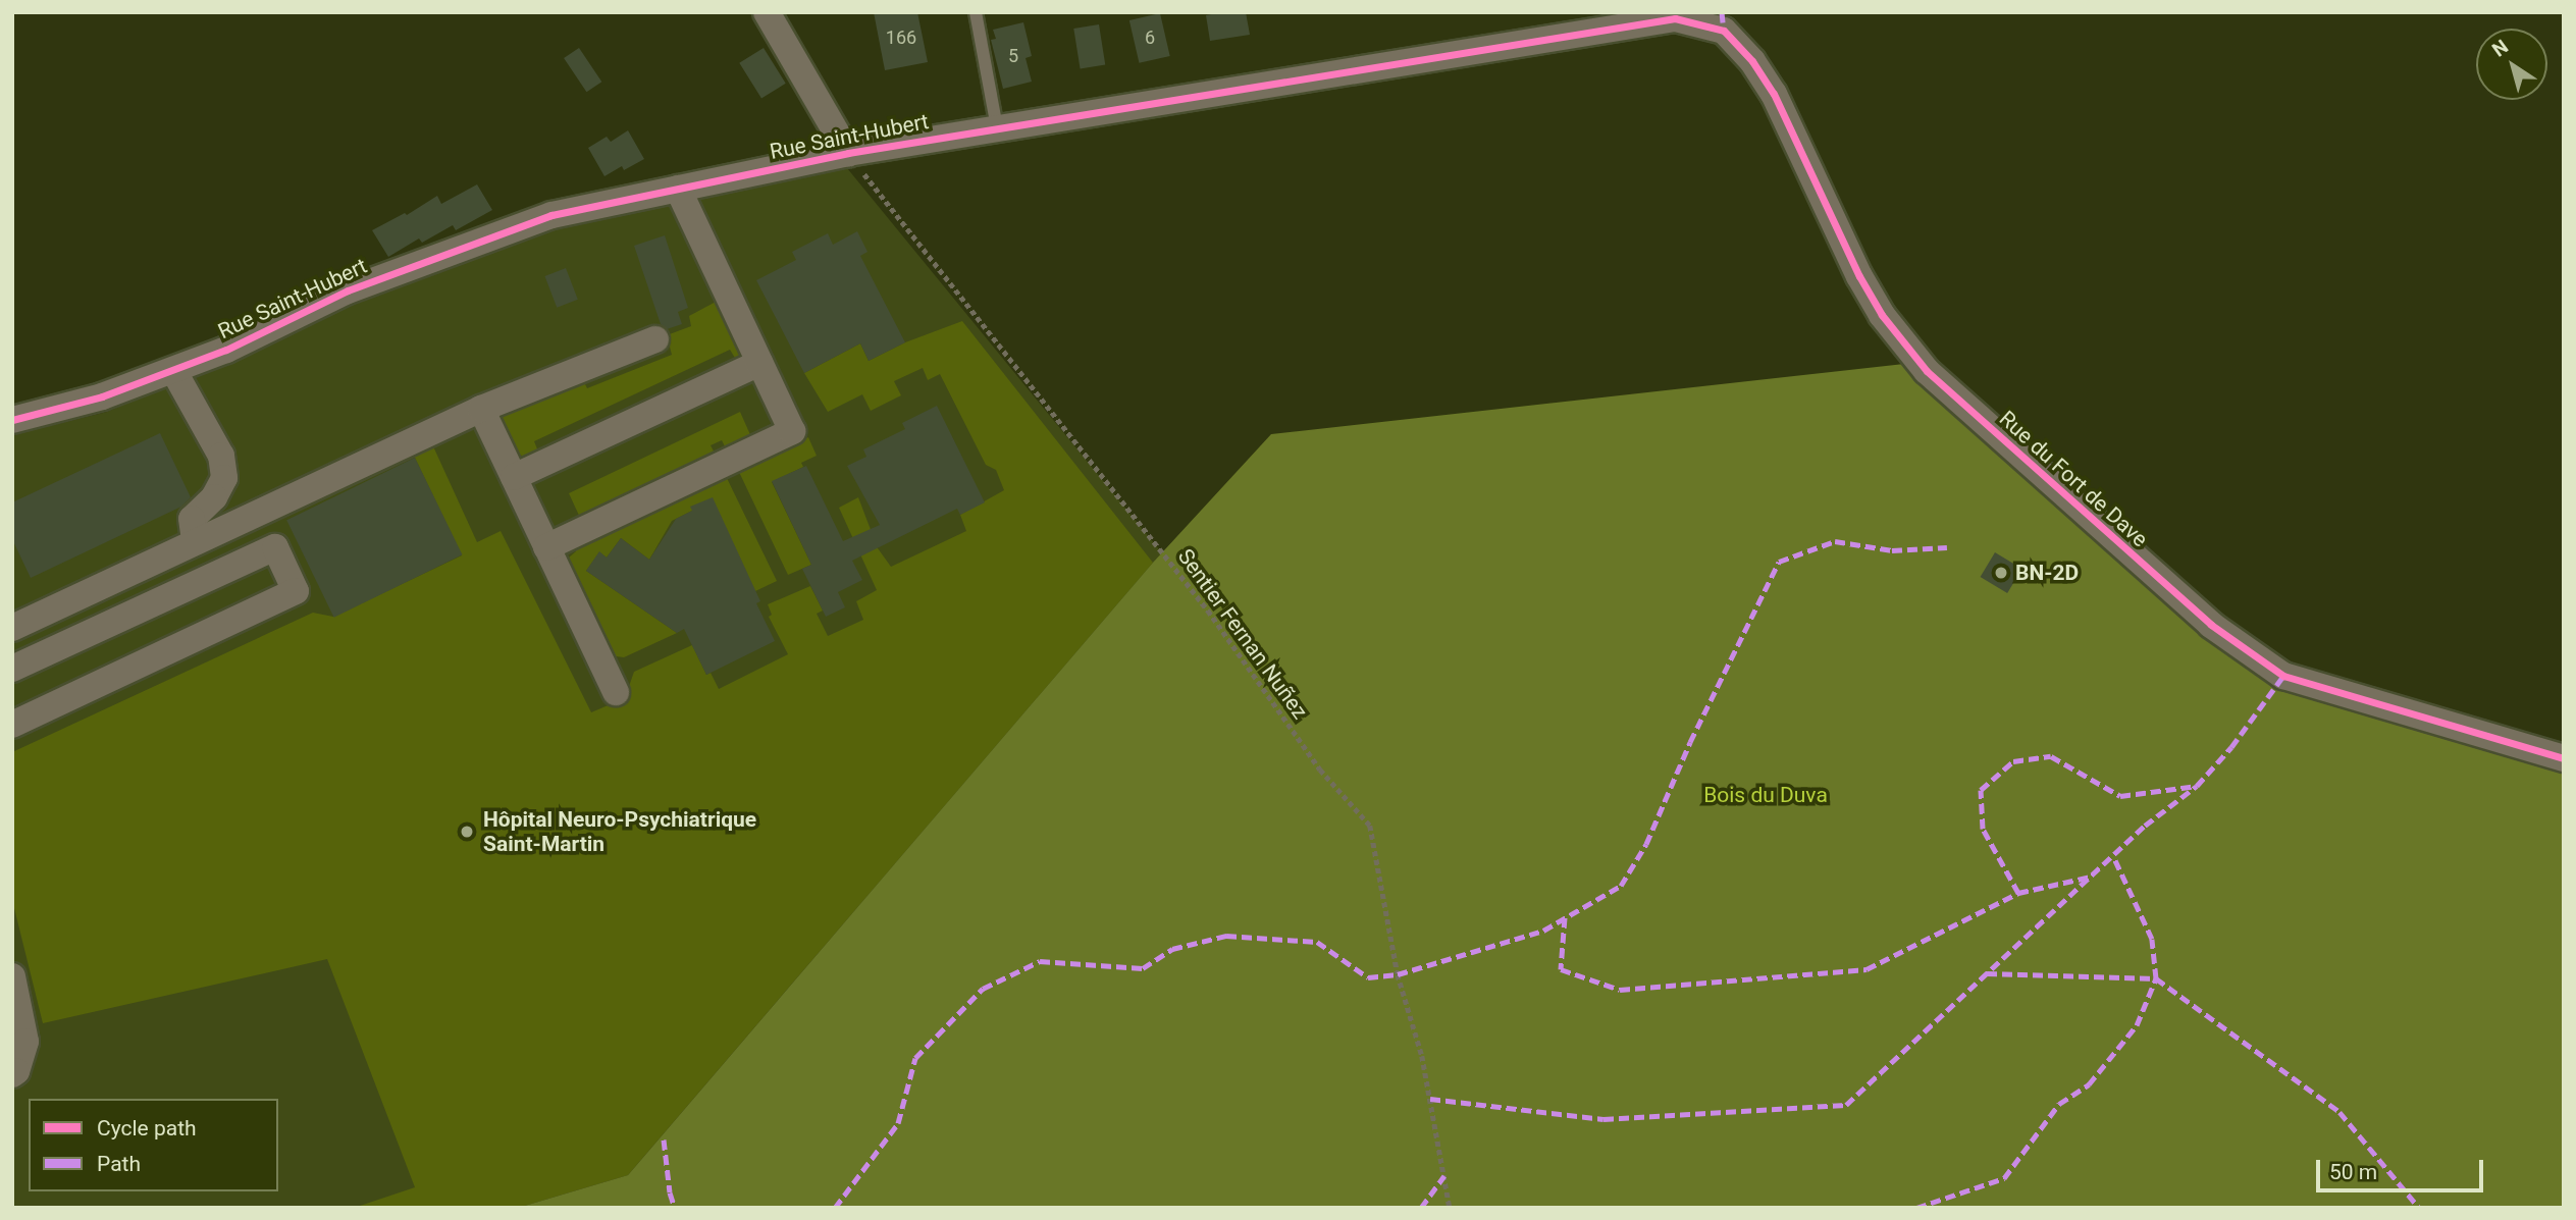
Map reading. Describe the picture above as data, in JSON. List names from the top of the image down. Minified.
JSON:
{"streets":{"street":["Rue Saint-Hubert","Rue du Fort de Dave"],"path":["Sentier Fernan Nuñez"]},"crossings":[["Rue Saint-Hubert","Rue du Fort de Dave"],["Rue Saint-Hubert","Sentier Fernan Nuñez"]],"parks":["Bois du Duva"],"places":["BN-2D","Hôpital Neuro-Psychiatrique Saint-Martin"],"house_numbers":["166","6","5"],"legend":["Cycle path","Path"],"scale_bar":"50 m","north":"top left"}
